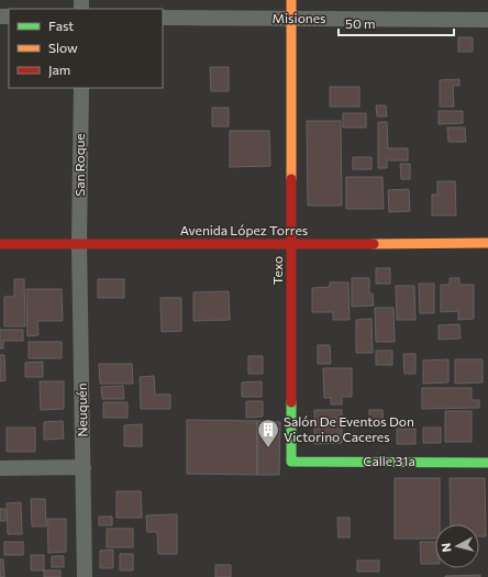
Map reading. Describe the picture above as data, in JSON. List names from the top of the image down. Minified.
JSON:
{"streets":{"street":["Misiones","San Roque","Avenida López Torres","Texo","Neuquén","Calle 31a"]},"crossings":[["Misiones","Texo"],["San Roque","Avenida López Torres"],["San Roque","Neuquén"],["Avenida López Torres","Texo"],["Avenida López Torres","Neuquén"],["Texo","Calle 31a"]],"places":{"building":["Salón De Eventos Don Victorino Caceres"]},"legend":["Fast","Slow","Jam"],"scale_bar":"50 m","north":"left"}
